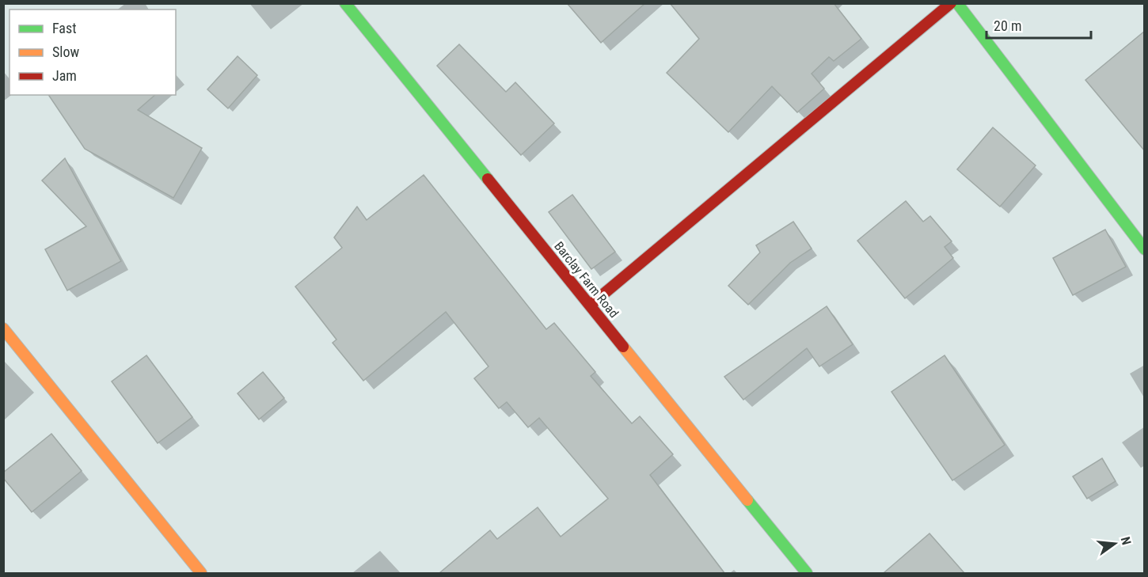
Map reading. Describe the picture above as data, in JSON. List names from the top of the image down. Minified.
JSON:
{"streets":{"street":["Barclay Farm Road"]},"legend":["Fast","Slow","Jam"],"scale_bar":"20 m","north":"right"}
